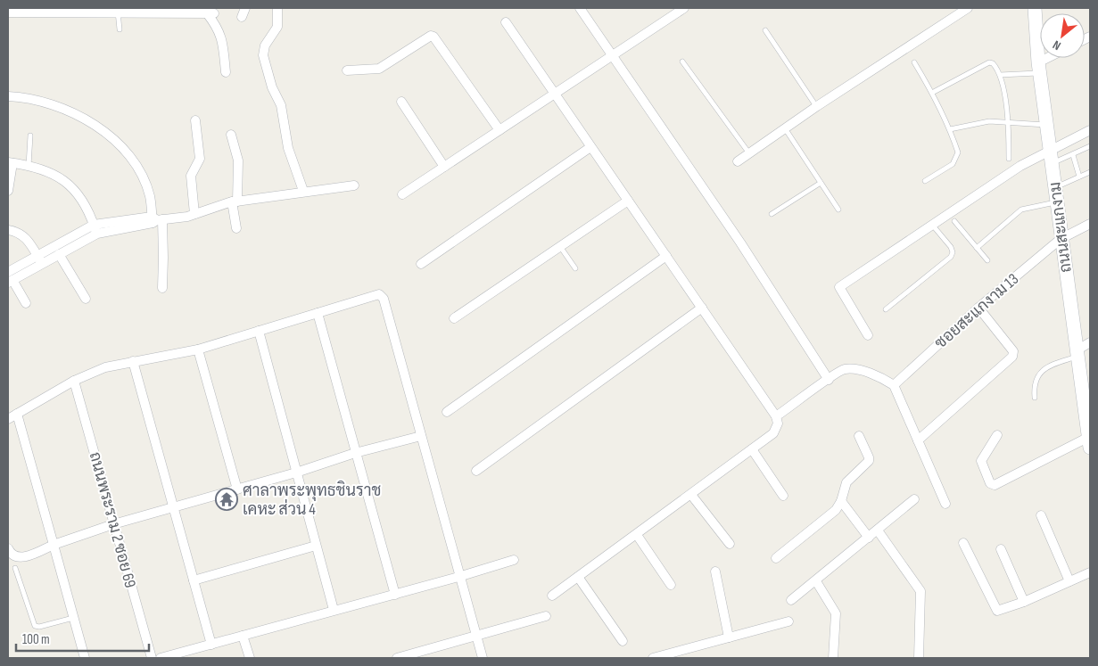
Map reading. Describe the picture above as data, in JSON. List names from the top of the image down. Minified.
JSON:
{"streets":{"street":["ถนนสะแกงาม","ซอยสะแกงาม 13","ถนนพระราม 2 ซอย 69"]},"crossings":[["ถนนสะแกงาม","ซอยสะแกงาม 13"]],"places":{"temple":["ศาลาพระพุทธชินราช เคหะ ส่วน 4"]},"scale_bar":"100 m","north":"bottom left"}
